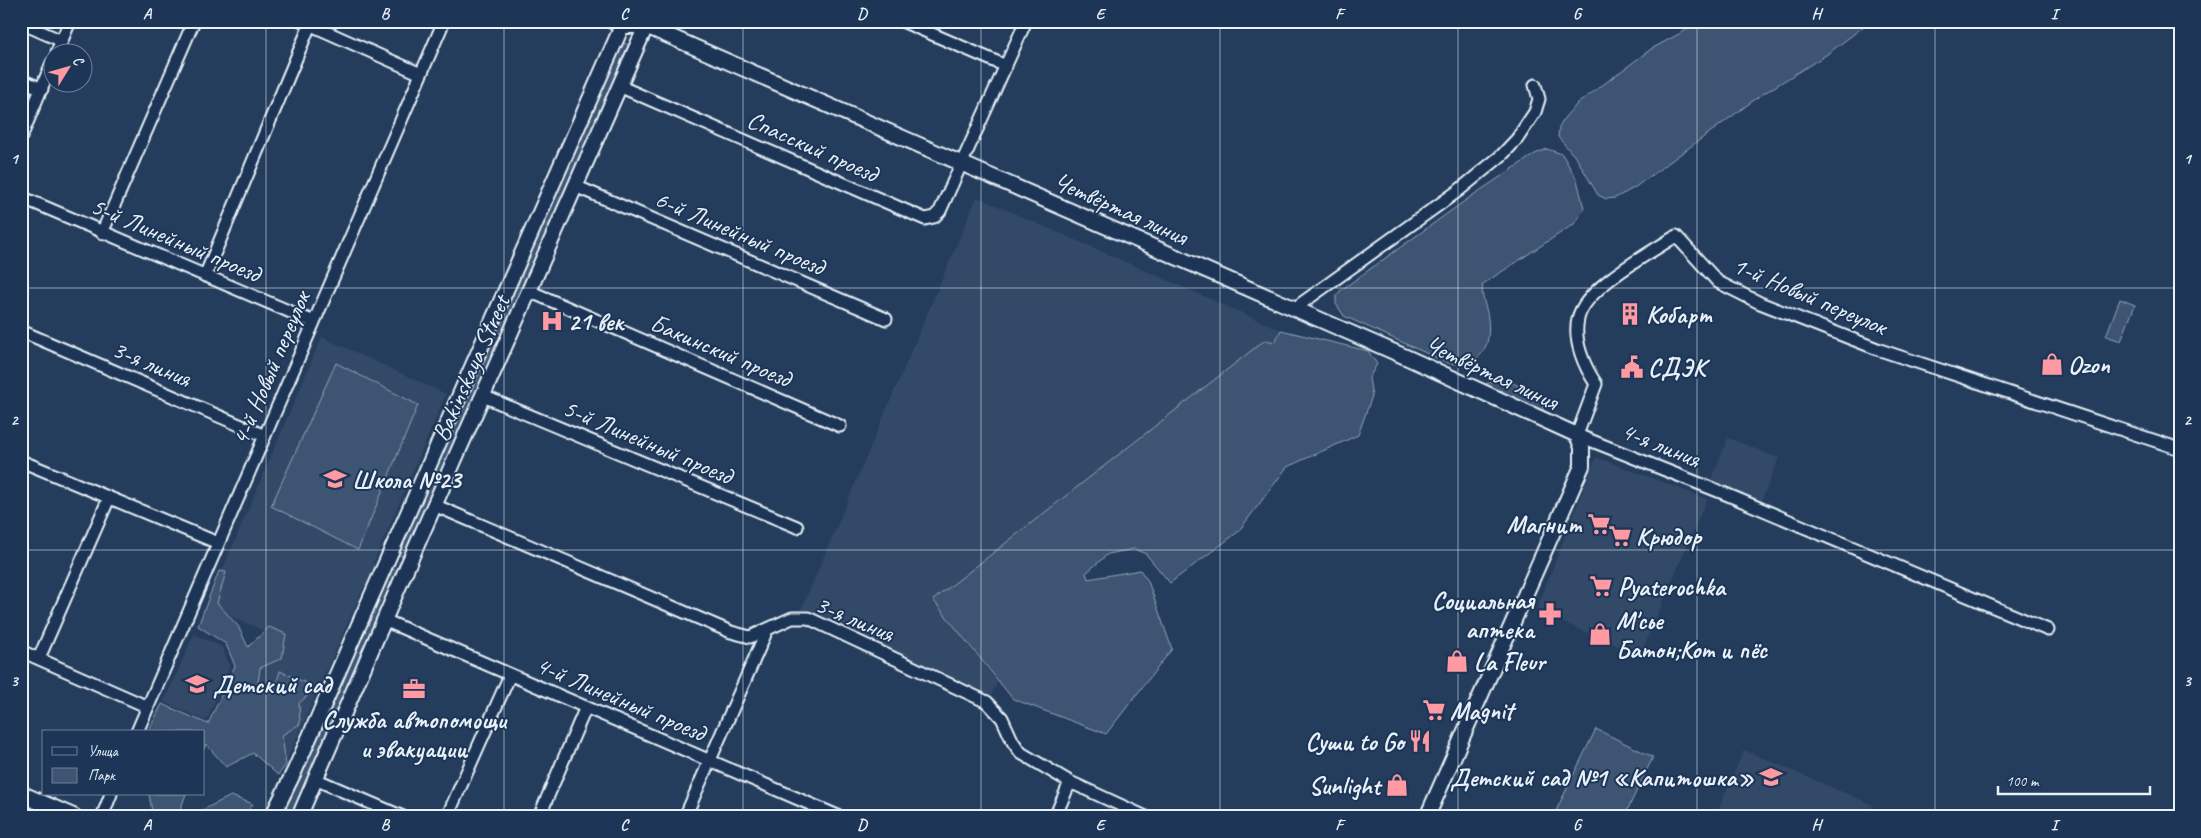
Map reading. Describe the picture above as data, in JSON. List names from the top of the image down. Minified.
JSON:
{"streets":{"street":["Спасский проезд","Четвёртая линия","6-й Линейный проезд","5-й Линейный проезд","1-й Новый переулок","Бакинский проезд","3-я линия","4-й Новый переулок","Bakinskaya Street","4-я линия","4-й Линейный проезд"]},"crossings":[["Спасский проезд","Четвёртая линия"],["Спасский проезд","Bakinskaya Street"],["Четвёртая линия","1-й Новый переулок"],["Четвёртая линия","Bakinskaya Street"],["Четвёртая линия","4-я линия"],["6-й Линейный проезд","Bakinskaya Street"],["5-й Линейный проезд","4-й Новый переулок"],["5-й Линейный проезд","Bakinskaya Street"],["1-й Новый переулок","4-я линия"],["Бакинский проезд","Bakinskaya Street"],["3-я линия","4-й Новый переулок"],["3-я линия","Bakinskaya Street"],["Bakinskaya Street","4-й Линейный проезд"]],"places":{"building":["Кобарт"],"hospital":["21 век"],"shop":["Ozon","М'сье Батон;Кот и пёс","La Fleur","Sunlight"],"public building":["СДЭК"],"school or university":["Школа №23","Детский сад","Детский сад №1 «Капитошка»"],"supermarket":["Магнит","Крюдор","Pyaterochka","Magnit"],"pharmacy":["Социальная аптека"],"office":["Служба автопомощи и эвакуации"],"restaurant":["Суши to Go"]},"legend":["Улица","Парк"],"scale_bar":"100 m","north":"top right","grid":{"columns":["A","B","C","D","E","F","G","H","I"],"rows":["1","2","3"]}}
